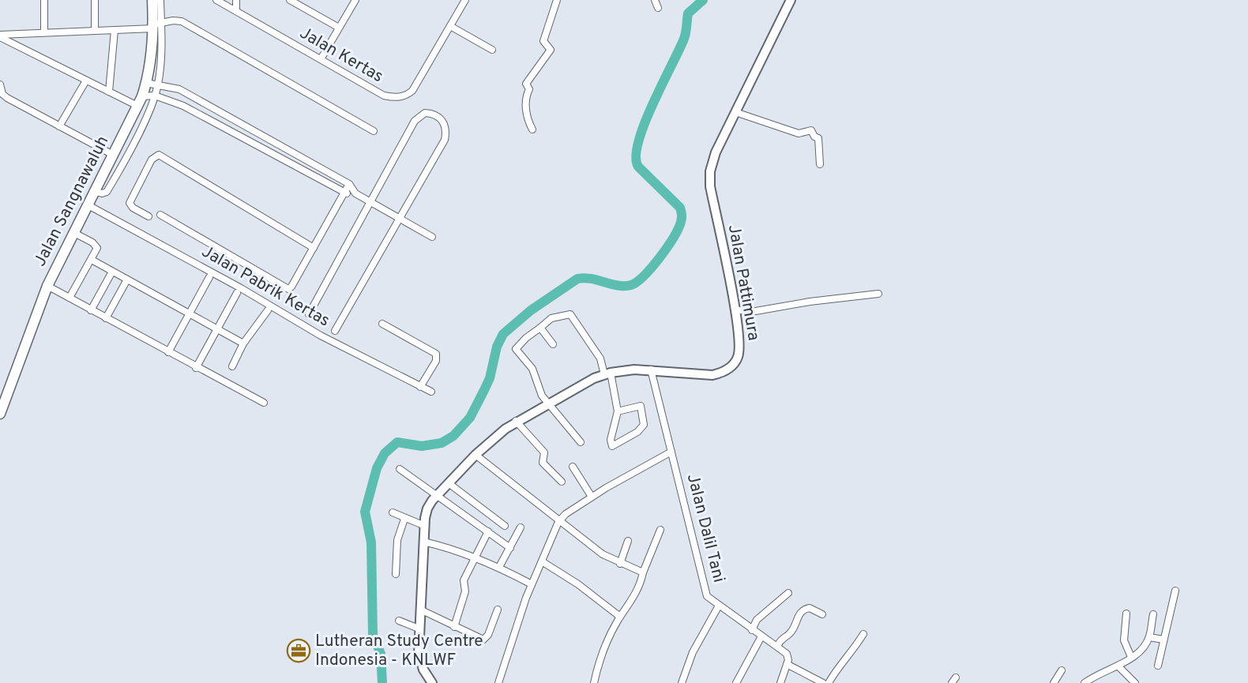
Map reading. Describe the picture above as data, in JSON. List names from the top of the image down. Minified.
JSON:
{"streets":{"main road":["Jalan Sangnawaluh"],"street":["Jalan Kertas","Jalan Pattimura","Jalan Pabrik Kertas","Jalan Dalil Tani"]},"crossings":[["Jalan Sangnawaluh","Jalan Pabrik Kertas"],["Jalan Pattimura","Jalan Dalil Tani"]],"places":{"office":["Lutheran Study Centre Indonesia - KNLWF"]}}
